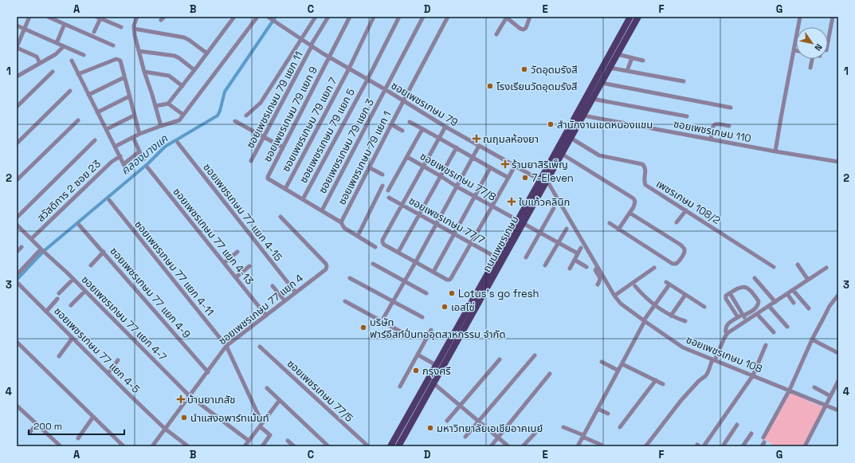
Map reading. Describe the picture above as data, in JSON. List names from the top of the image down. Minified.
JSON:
{"streets":{"main road":["ถนนเพชรเกษม"],"street":["ซอยเพชรเกษม 79 แยก 11","ซอยเพชรเกษม 79","ซอยเพชรเกษม 79 แยก 9","ซอยเพชรเกษม 79 แยก 7","ซอยเพชรเกษม 110","ซอยเพชรเกษม 79 แยก 5","ซอยเพชรเกษม 79 แยก 3","ซอยเพชรเกษม 79 แยก 1","ซอยเพชรเกษม 77/8","สวัสดิการ 2 ซอย 23","เพชรเกษม 108/2","ซอยเพชรเกษม 77 แยก 4-15","ซอยเพชรเกษม 77/7","ซอยเพชรเกษม 77 แยก 4-13","ซอยเพชรเกษม 77 แยก 4-11","ซอยเพชรเกษม 77 แยก 4-9","ซอยเพชรเกษม 77 แยก 4","ซอยเพชรเกษม 77 แยก 4-7","ซอยเพชรเกษม 77 แยก 4-5","ซอยเพชรเกษม 108","ซอยเพชรเกษม 77/5"]},"crossings":[["ซอยเพชรเกษม 79 แยก 11","ซอยเพชรเกษม 79"],["ซอยเพชรเกษม 79","ซอยเพชรเกษม 79 แยก 9"],["ซอยเพชรเกษม 79","ซอยเพชรเกษม 79 แยก 7"],["ซอยเพชรเกษม 79","ซอยเพชรเกษม 79 แยก 5"],["ซอยเพชรเกษม 79","ซอยเพชรเกษม 79 แยก 3"],["ซอยเพชรเกษม 79","ซอยเพชรเกษม 79 แยก 1"],["ซอยเพชรเกษม 79","ถนนเพชรเกษม"],["ซอยเพชรเกษม 79","ซอยเพชรเกษม 108"],["ซอยเพชรเกษม 79 แยก 9","ซอยเพชรเกษม 79 แยก 7"],["ซอยเพชรเกษม 110","ถนนเพชรเกษม"],["ซอยเพชรเกษม 77/8","ถนนเพชรเกษม"],["สวัสดิการ 2 ซอย 23","ซอยเพชรเกษม 77 แยก 4-7"],["เพชรเกษม 108/2","ถนนเพชรเกษม"],["ซอยเพชรเกษม 77 แยก 4-15","ซอยเพชรเกษม 77 แยก 4"],["ซอยเพชรเกษม 77/7","ถนนเพชรเกษม"],["ซอยเพชรเกษม 77 แยก 4-13","ซอยเพชรเกษม 77 แยก 4"],["ถนนเพชรเกษม","ซอยเพชรเกษม 108"],["ซอยเพชรเกษม 77 แยก 4-11","ซอยเพชรเกษม 77 แยก 4"],["ซอยเพชรเกษม 77 แยก 4-9","ซอยเพชรเกษม 77 แยก 4"],["ซอยเพชรเกษม 77 แยก 4","ซอยเพชรเกษม 77 แยก 4-7"],["ซอยเพชรเกษม 77 แยก 4","ซอยเพชรเกษม 77 แยก 4-5"]],"water":["คลองบางแค"],"places":{"other":["วัดอุดมรังสี","โรงเรียนวัดอุดมรังสี","สำนักงานเขตหนองแขม","7-Eleven","Lotus's go fresh","เอสโซ่","บริษัท ฟาร์อีสท์ปั่นทออุตสาหกรรม จำกัด","กรุงศรี","นำแสงอพาร์ทเม้นท์","มหาวิทยาลัยเอเชียอาคเนย์"],"health":["ณฤมลห้องยา","ร้านยาสิริเพ็ญ","ใบแก้วคลินิก","บ้านยาเภสัช"]},"scale_bar":"200 m","north":"bottom right","grid":{"columns":["A","B","C","D","E","F","G"],"rows":["1","2","3","4"]}}
